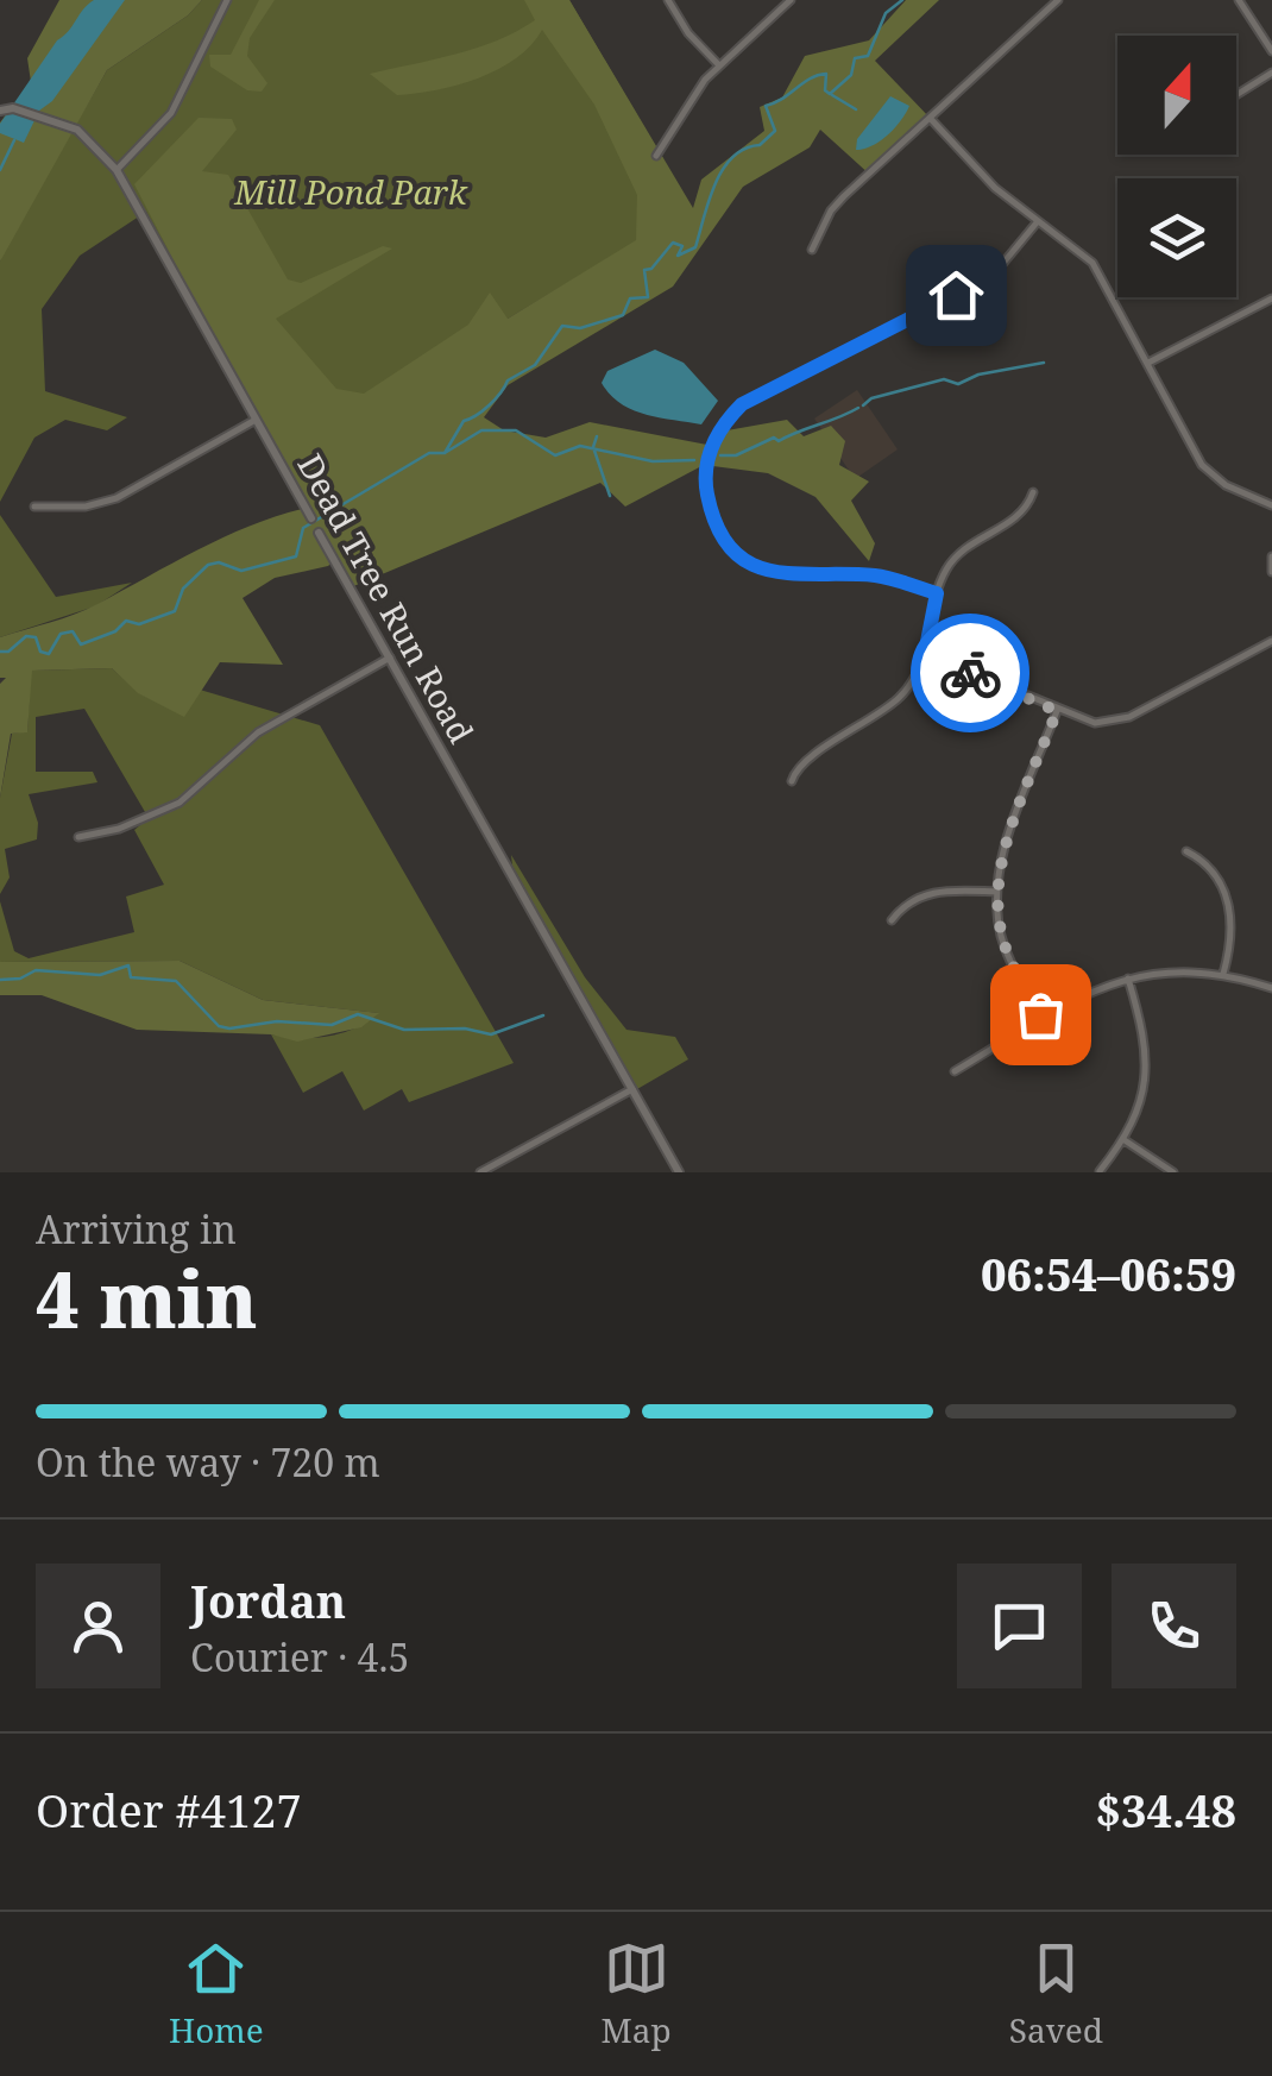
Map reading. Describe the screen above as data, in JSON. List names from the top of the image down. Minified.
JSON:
{"streets":{"street":["Dead Tree Run Road"]},"parks":["Mill Pond Park"],"north":"top","page":{"heading":["4 min","Arriving in","06:54–06:59"],"panel":["Jordan","Courier · 4.5","Order #4127","$34.48"],"bar":"On the way · 720 m","tabs":["Home","Map","Saved"]}}
